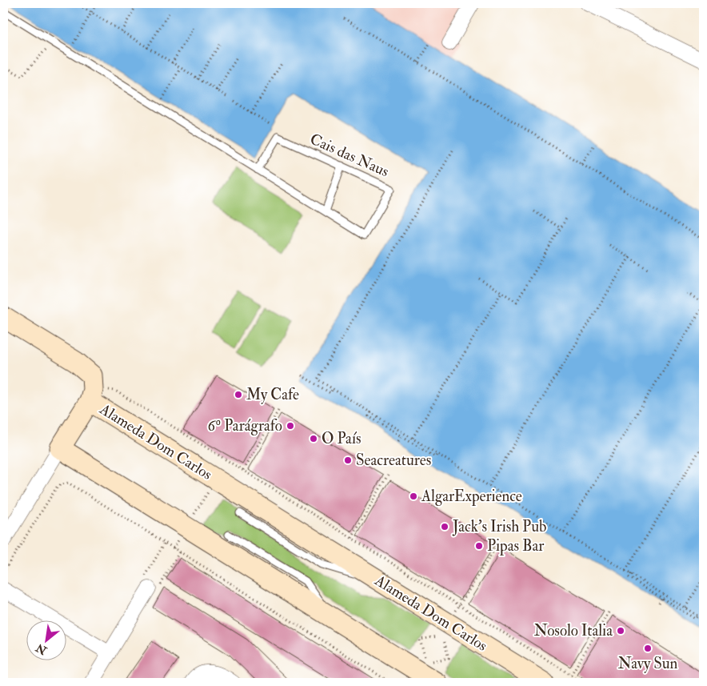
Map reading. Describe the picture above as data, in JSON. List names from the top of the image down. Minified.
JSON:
{"streets":{"street":["Alameda Dom Carlos"],"lane":["Cais das Naus"]},"places":["My Cafe","6º Parágrafo","O País","Seacreatures","AlgarExperience","Jack’s Irish Pub","Pipas Bar","Nosolo Italia","Navy Sun"],"north":"bottom left"}
